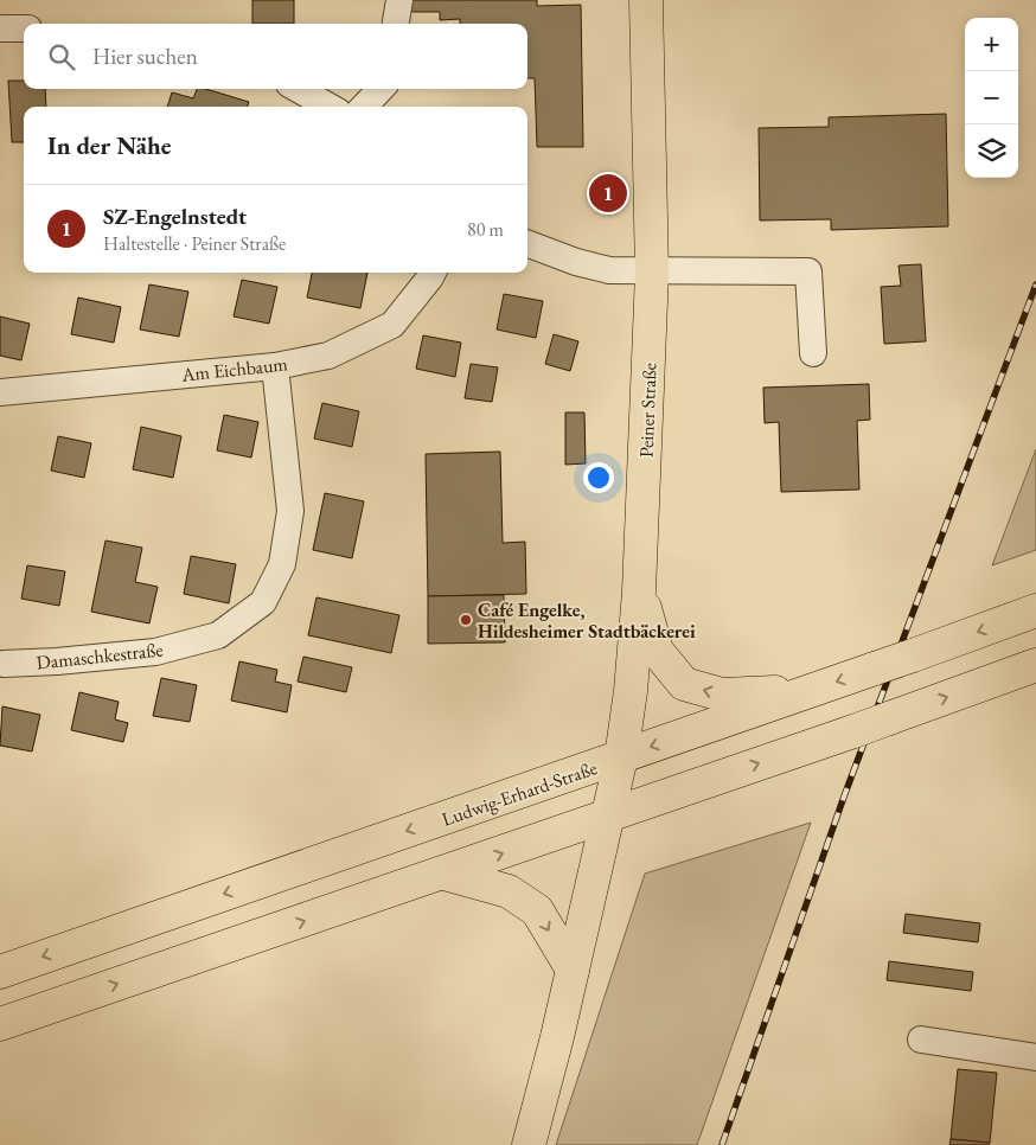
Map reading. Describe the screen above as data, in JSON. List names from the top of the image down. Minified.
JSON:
{"streets":{"main road":["Peiner Straße","Ludwig-Erhard-Straße"],"street":["Am Eichbaum","Damaschkestraße"]},"crossings":[["Am Eichbaum","Damaschkestraße"],["Peiner Straße","Ludwig-Erhard-Straße"]],"places":["Café Engelke, Hildesheimer Stadtbäckerei"],"page":{"map_buttons":["+","−"],"search":"Hier suchen","heading":"In der Nähe","pins":"1","list":[{"mark":"1","name":"SZ-Engelnstedt","note":"Haltestelle · Peiner Straße","value":"80 m"}]}}
